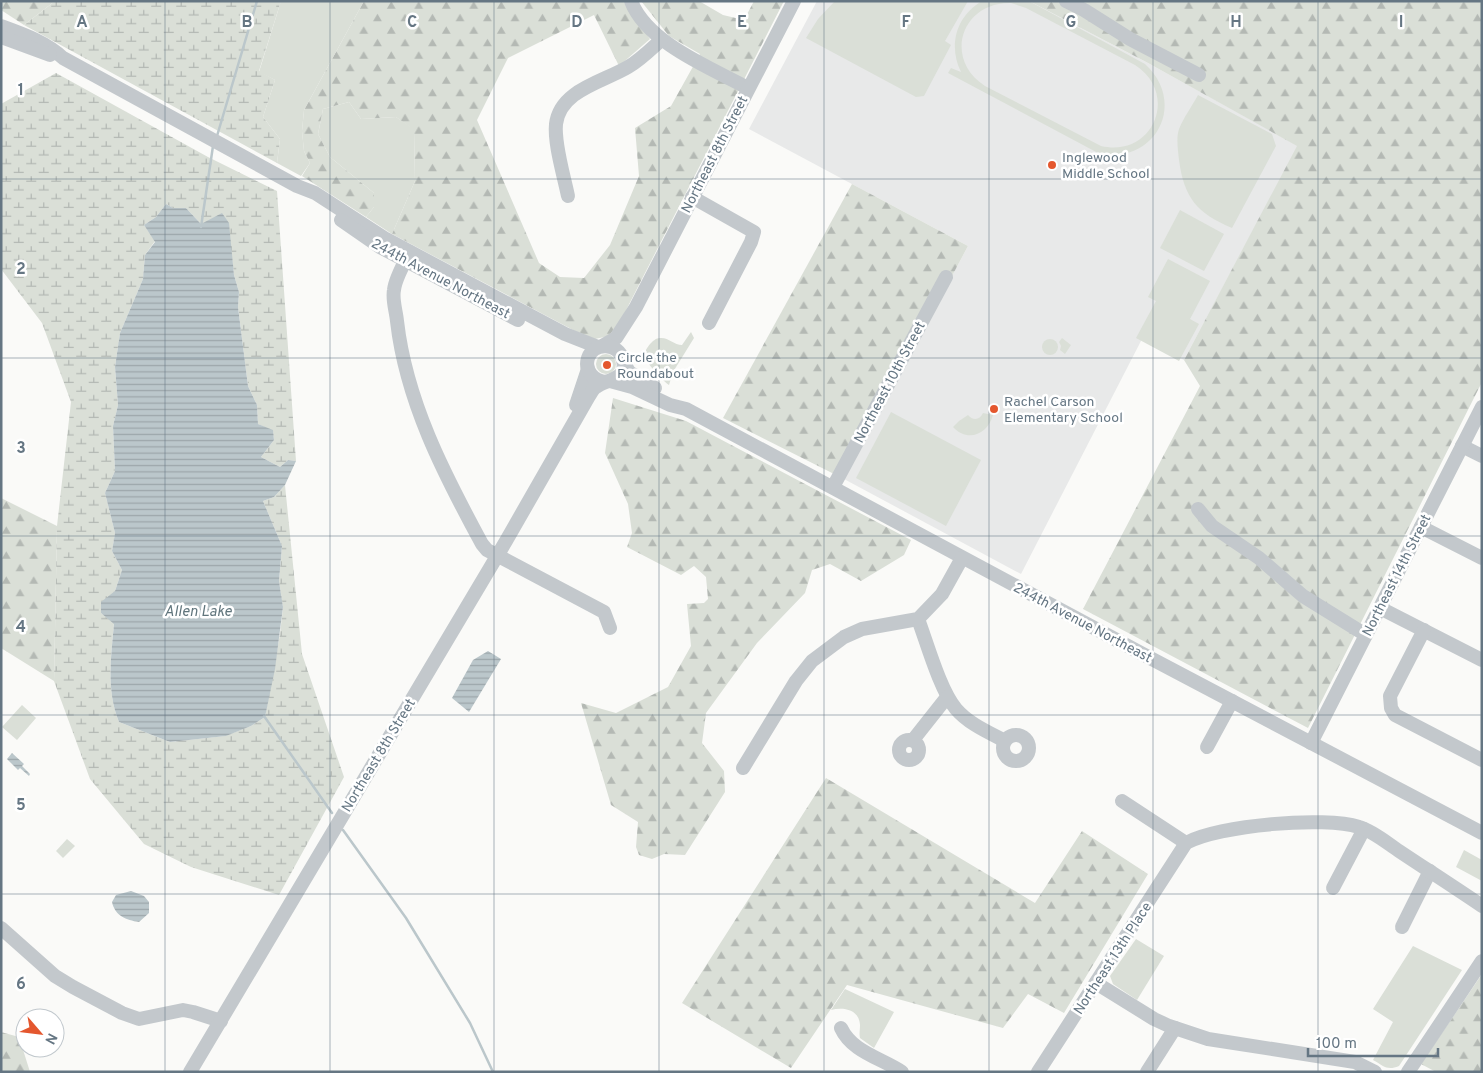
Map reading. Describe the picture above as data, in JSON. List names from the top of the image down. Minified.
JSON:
{"streets":{"street":["Northeast 8th Street","244th Avenue Northeast","Northeast 10th Street","Northeast 14th Street","Northeast 13th Place"]},"crossings":[["Northeast 8th Street","244th Avenue Northeast"],["244th Avenue Northeast","Northeast 10th Street"],["244th Avenue Northeast","Northeast 14th Street"]],"water":["Allen Lake"],"places":["Inglewood Middle School","Circle the Roundabout","Rachel Carson Elementary School"],"scale_bar":"100 m","north":"bottom right","grid":{"columns":["A","B","C","D","E","F","G","H","I"],"rows":["1","2","3","4","5","6"]}}
